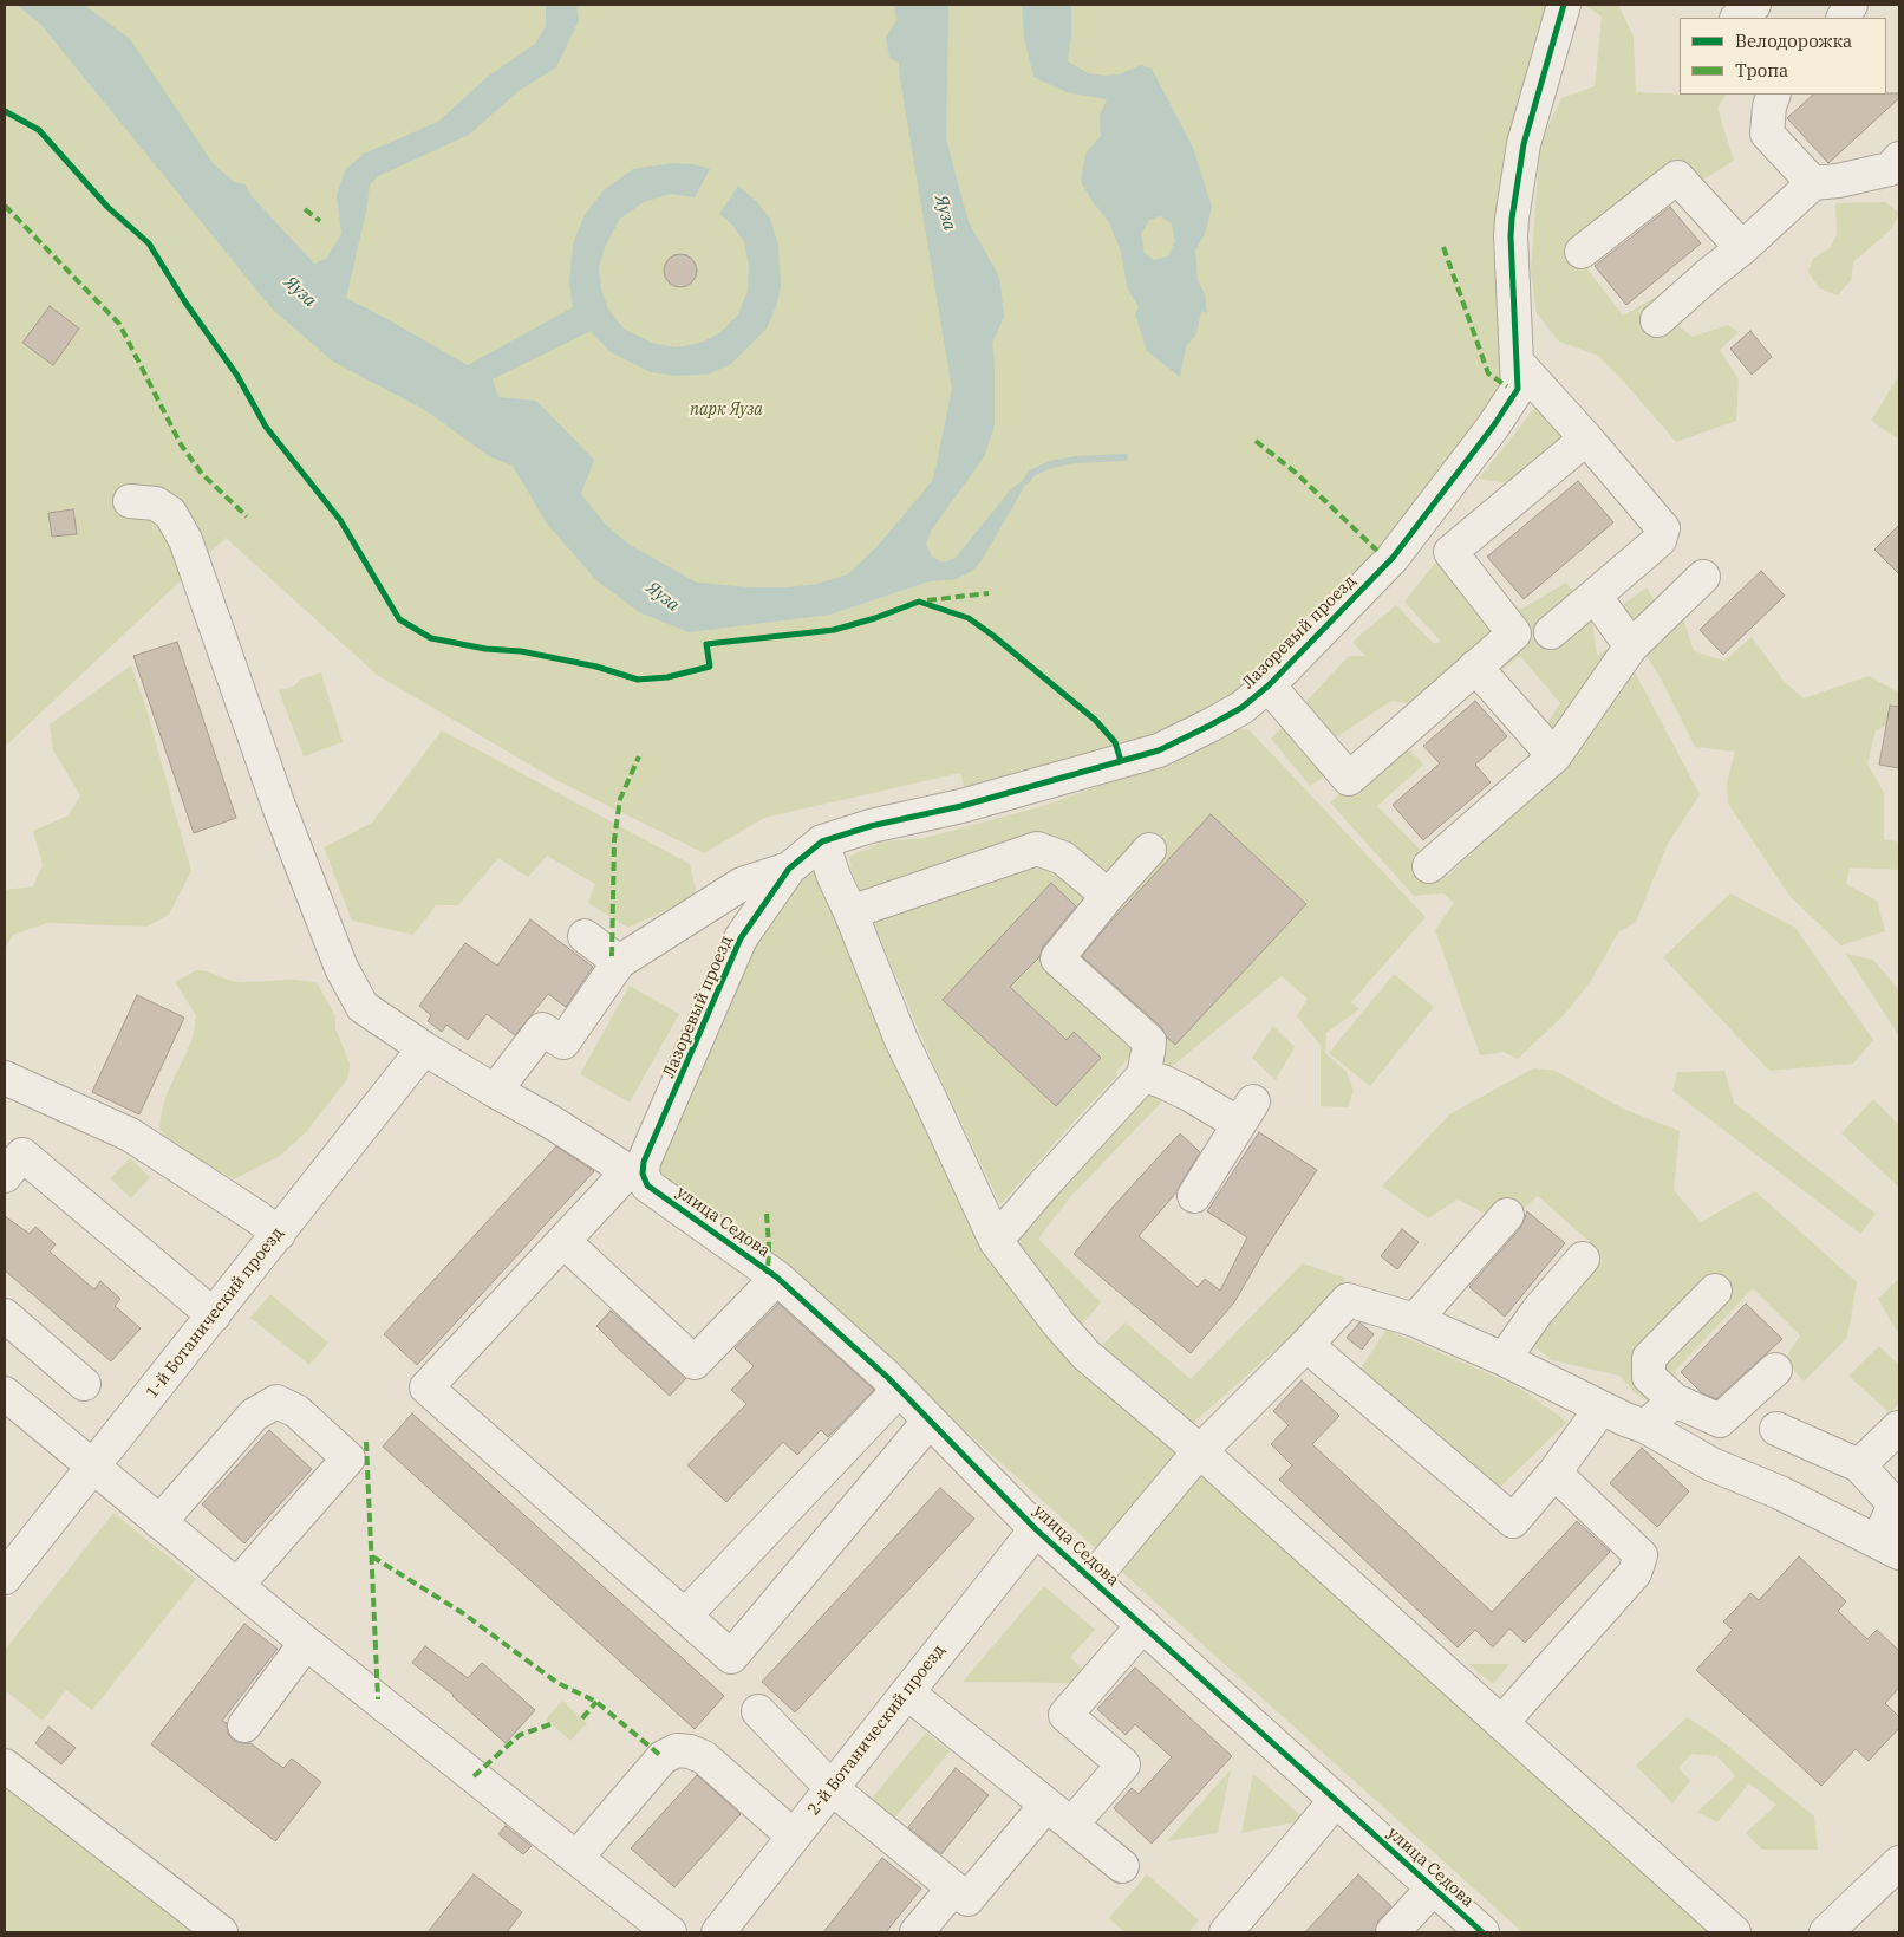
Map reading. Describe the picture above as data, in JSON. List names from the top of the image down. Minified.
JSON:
{"streets":{"street":["Лазоревый проезд","улица Седова","1-й Ботанический проезд","2-й Ботанический проезд"]},"crossings":[["Лазоревый проезд","улица Седова"],["улица Седова","1-й Ботанический проезд"],["улица Седова","2-й Ботанический проезд"]],"water":["Яуза"],"parks":["парк Яуза"],"legend":["Велодорожка","Тропа"]}
